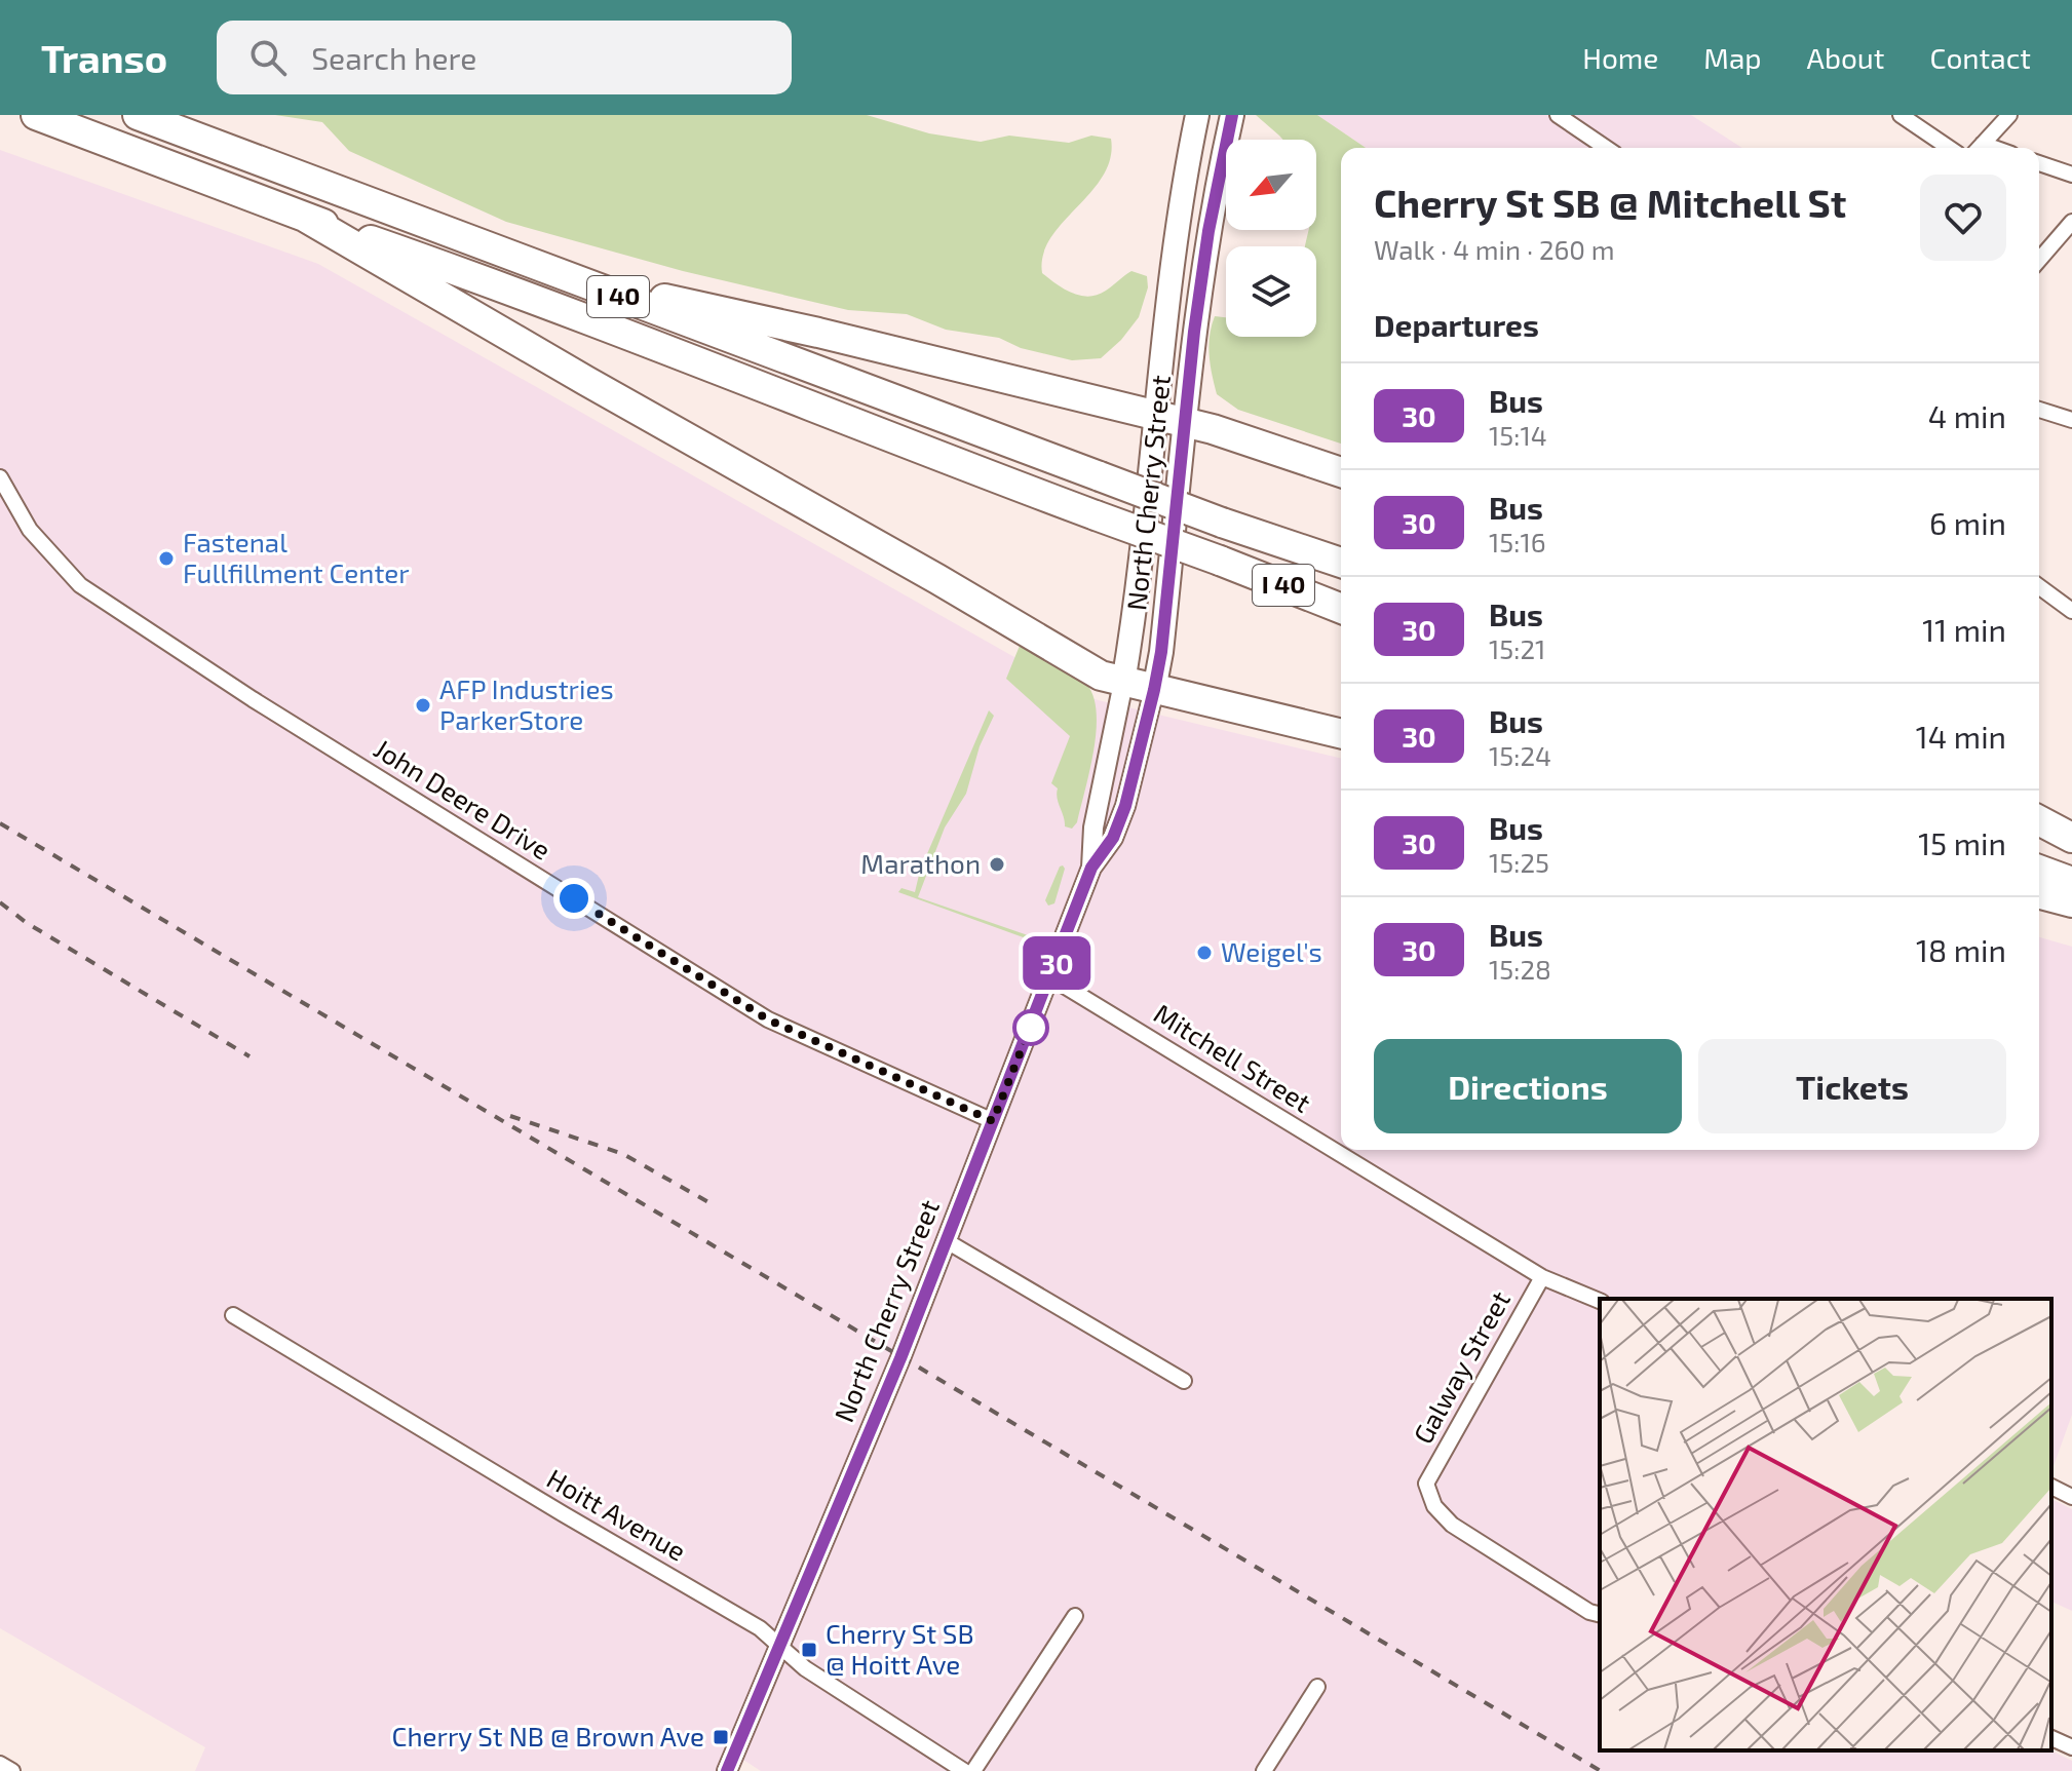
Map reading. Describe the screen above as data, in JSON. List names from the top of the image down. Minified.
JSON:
{"streets":{"highway":["I 40"],"main road":["North Cherry Street"],"street":["John Deere Drive","Mitchell Street","Galway Street","Hoitt Avenue"]},"crossings":[["North Cherry Street","John Deere Drive"],["North Cherry Street","Mitchell Street"],["North Cherry Street","Hoitt Avenue"],["Mitchell Street","Galway Street"]],"places":{"other":["Fastenal Fullfillment Center","AFP Industries ParkerStore","Marathon","Weigel's"],"transit":["Cherry St SB @ Hoitt Ave","Cherry St NB @ Brown Ave"]},"lines":["bus line 30"],"north":"bottom left","page":{"header":"Transo","search":"Search here","nav":["Home","Map","About","Contact"],"on_map":"30","heading":[["Cherry St SB @ Mitchell St","Walk · 4 min · 260 m"],"Departures"],"list":[{"mark":"30","name":"Bus","note":"15:14","value":"4 min"},{"mark":"30","name":"Bus","note":"15:16","value":"6 min"},{"mark":"30","name":"Bus","note":"15:21","value":"11 min"},{"mark":"30","name":"Bus","note":"15:24","value":"14 min"},{"mark":"30","name":"Bus","note":"15:25","value":"15 min"},{"mark":"30","name":"Bus","note":"15:28","value":"18 min"}],"buttons":["Directions","Tickets"]}}
